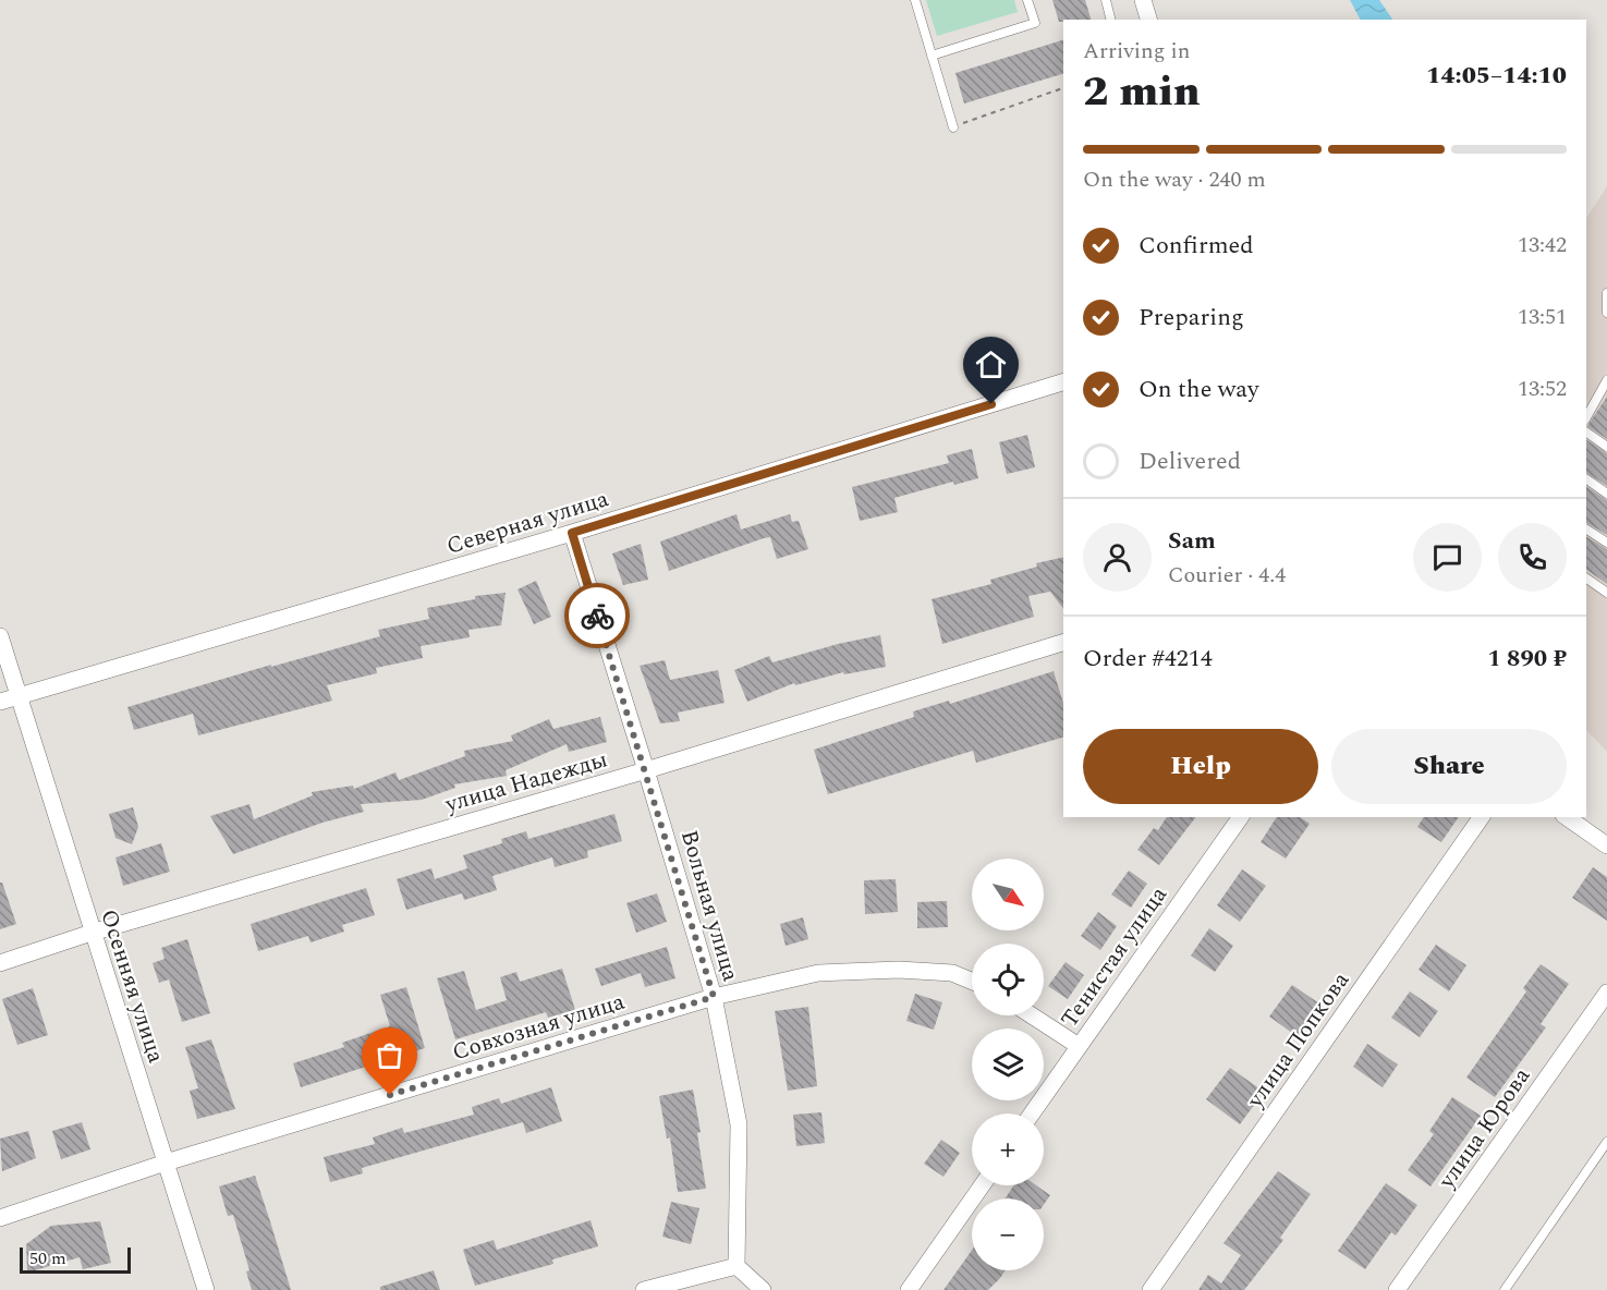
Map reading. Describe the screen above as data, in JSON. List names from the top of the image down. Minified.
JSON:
{"streets":{"street":["Северная улица","улица Надежды","Вольная улица","Тенистая улица","Осенняя улица","Совхозная улица","улица Попкова","улица Юрова"]},"crossings":[["Северная улица","Вольная улица"],["Северная улица","Осенняя улица"],["улица Надежды","Вольная улица"],["улица Надежды","Осенняя улица"],["Вольная улица","Совхозная улица"],["Осенняя улица","Совхозная улица"]],"scale_bar":"50 m","north":"bottom right","page":{"heading":["2 min","Arriving in","14:05–14:10"],"panel":["Sam","Courier · 4.4","Order #4214","1 890 ₽"],"bar":"On the way · 240 m","list":[["Confirmed","13:42"],["Preparing","13:51"],["On the way","13:52"],"Delivered"],"buttons":["Help","Share"],"map_buttons":["+","−"],"scale":"50 m"}}
